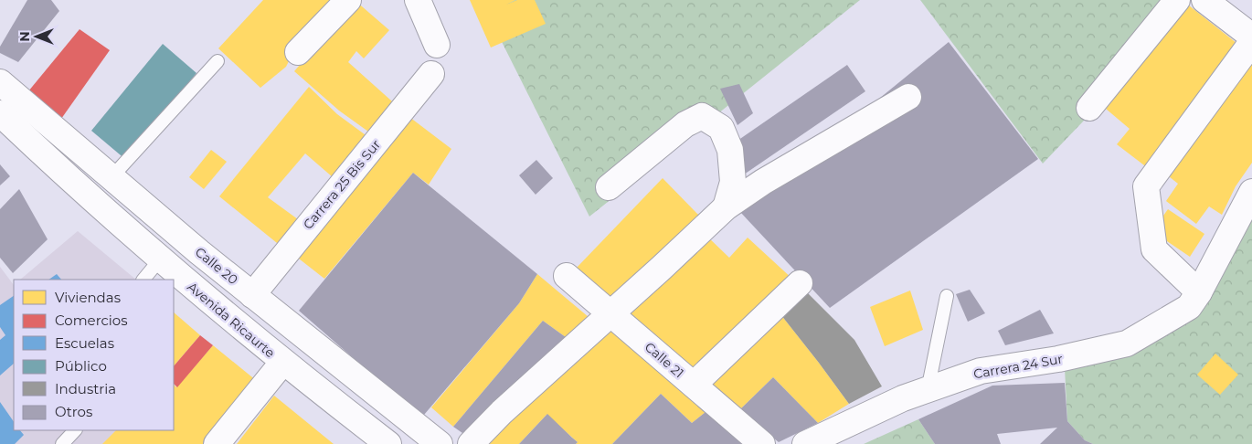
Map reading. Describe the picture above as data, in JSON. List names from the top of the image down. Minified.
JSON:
{"streets":{"street":["Carrera 25 Bis Sur","Calle 20","Avenida Ricaurte","Calle 21","Carrera 24 Sur"]},"crossings":[["Carrera 25 Bis Sur","Calle 20"]],"legend":["Viviendas","Comercios","Escuelas","Público","Industria","Otros"],"north":"left"}
